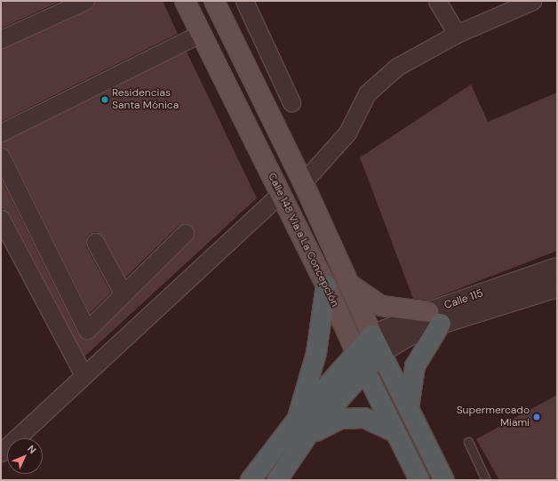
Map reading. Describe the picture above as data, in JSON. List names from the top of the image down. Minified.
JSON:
{"streets":{"highway":["Calle 148 Via a La Concepción"],"street":["Calle 115"]},"crossings":[["Calle 148 Via a La Concepción","Calle 115"]],"places":["Residencias Santa Mónica","Supermercado Miami"],"north":"top right"}
